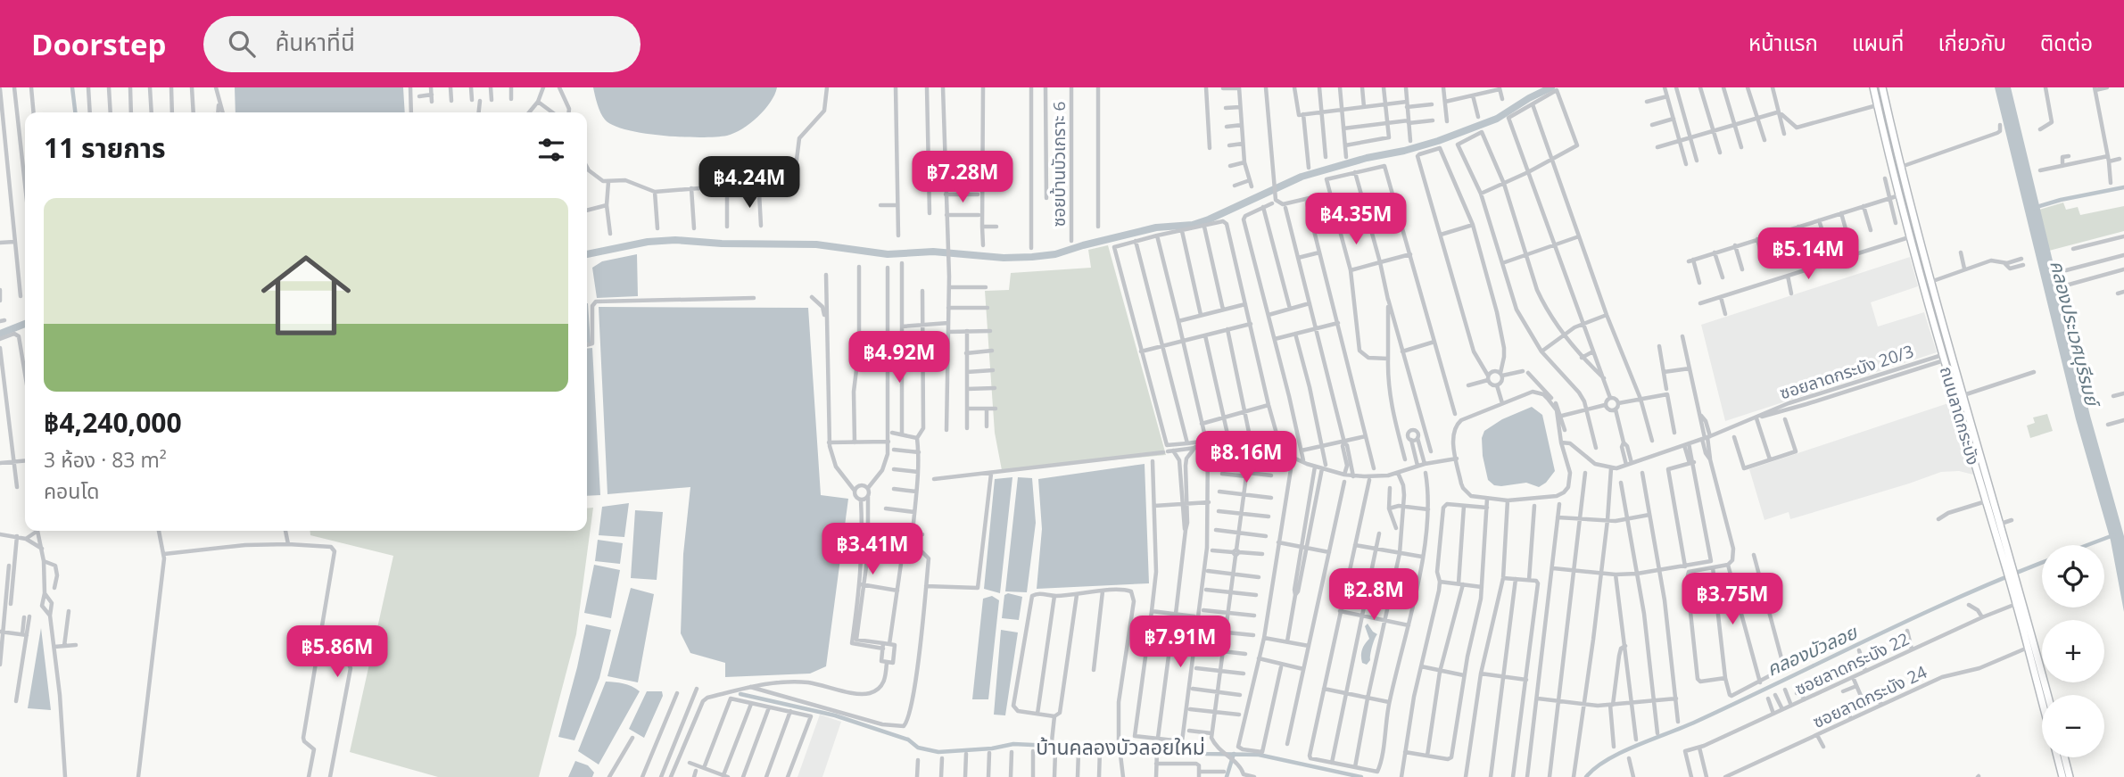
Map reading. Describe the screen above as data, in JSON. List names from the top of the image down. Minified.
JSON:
{"streets":{"main road":["ถนนลาดกระบัง"],"street":["ซอยบ้านบัวเกราะ 6","ซอยลาดกระบัง 20/3","ซอยลาดกระบัง 22","ซอยลาดกระบัง 24"]},"crossings":[["ซอยลาดกระบัง 20/3","ถนนลาดกระบัง"],["ถนนลาดกระบัง","ซอยลาดกระบัง 22"],["ถนนลาดกระบัง","ซอยลาดกระบัง 24"]],"districts":["บ้านคลองบัวลอยใหม่"],"water":["คลองประเวศบุรีรมย์","คลองบัวลอย"],"page":{"header":"Doorstep","search":"ค้นหาที่นี่","nav":["หน้าแรก","แผนที่","เกี่ยวกับ","ติดต่อ"],"heading":"11 รายการ","price":["฿7.28M","฿4.24M","฿4.35M","฿5.14M","฿4.92M","฿8.16M","฿3.41M","฿2.8M","฿3.75M","฿7.91M","฿5.86M"],"list":[{"name":"฿4,240,000","note":"3 ห้อง · 83 m² · คอนโด"}],"map_buttons":["+","−"]}}
